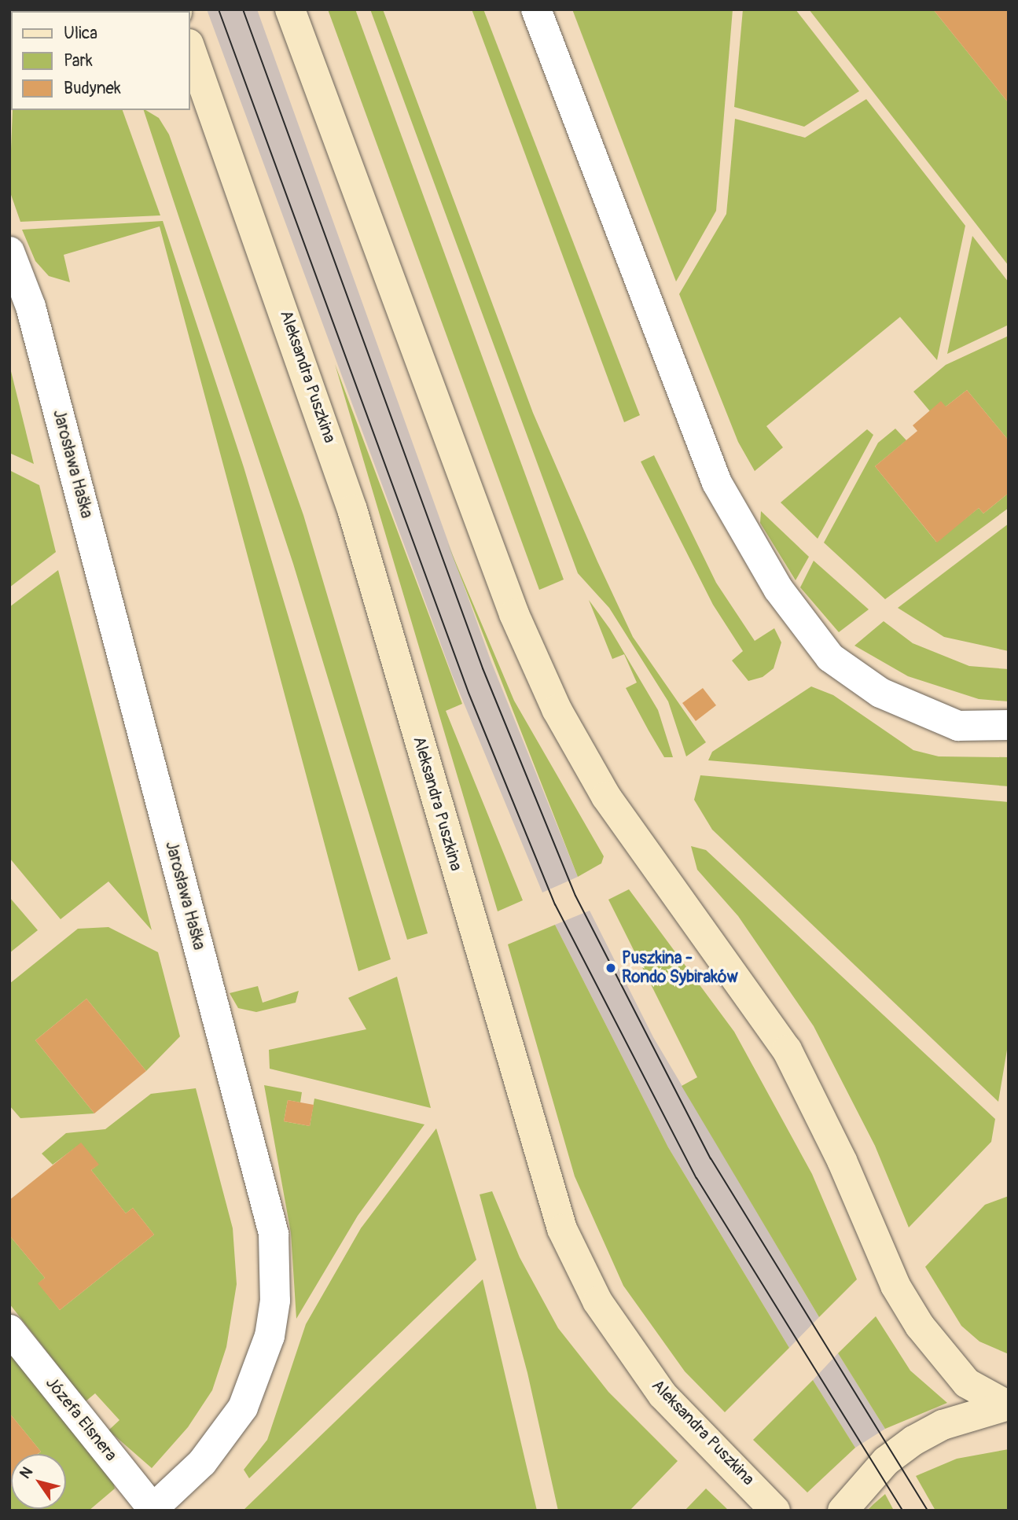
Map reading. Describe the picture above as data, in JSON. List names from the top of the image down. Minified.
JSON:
{"streets":{"main road":["Aleksandra Puszkina"],"street":["Jarosława Haška","Józefa Elsnera"]},"crossings":[["Jarosława Haška","Józefa Elsnera"]],"places":["Puszkina - Rondo Sybiraków"],"legend":["Ulica","Park","Budynek"],"north":"top left"}
